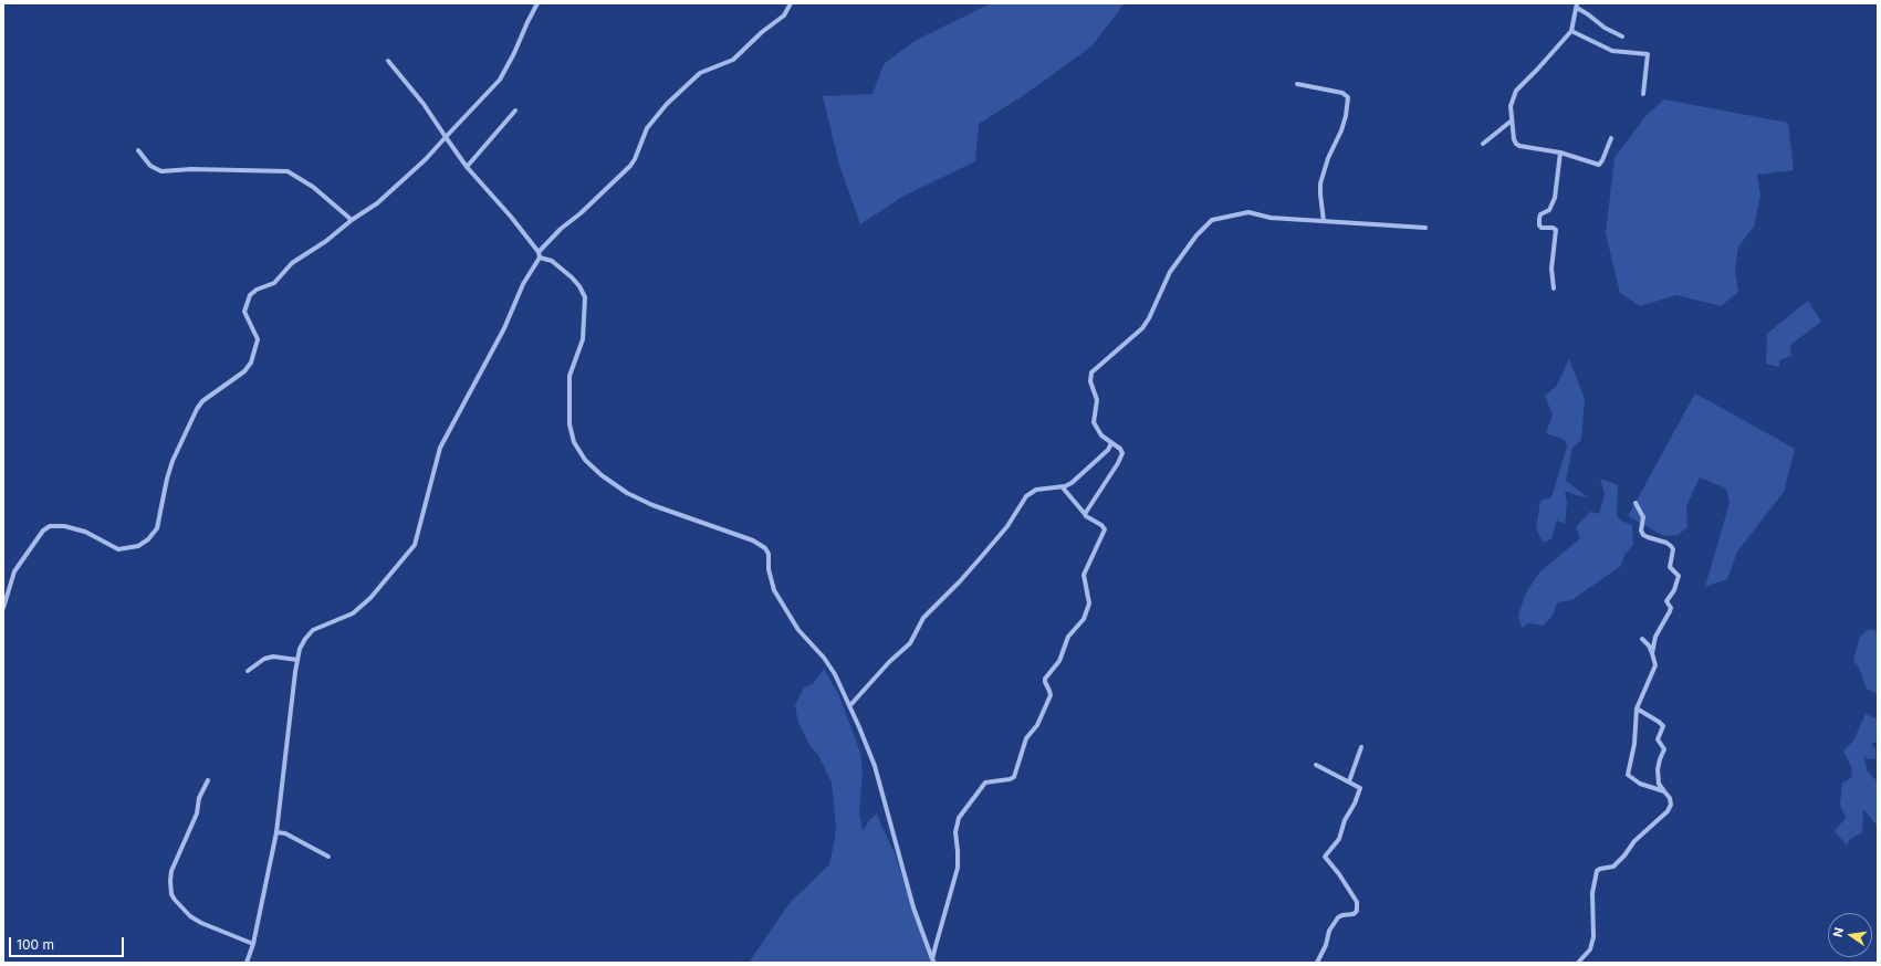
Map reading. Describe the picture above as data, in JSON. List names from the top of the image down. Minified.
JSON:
{"scale_bar":"100 m","north":"left"}
